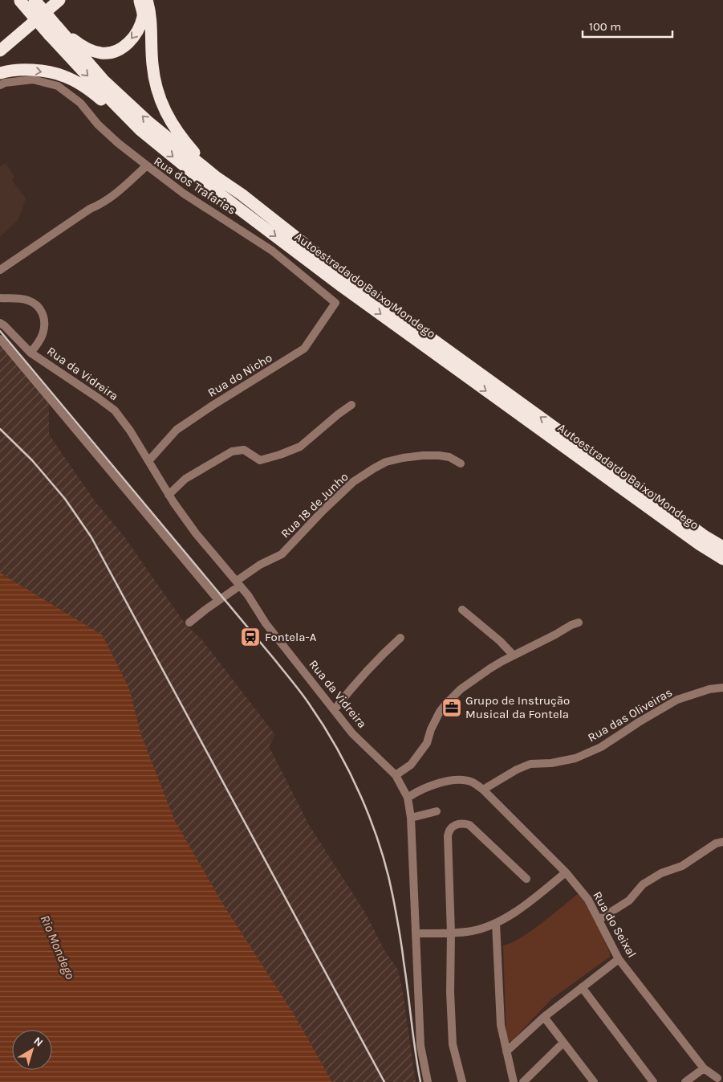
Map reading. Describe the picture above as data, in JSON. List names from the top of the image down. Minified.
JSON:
{"streets":{"highway":["Autoestrada do Baixo Mondego"],"street":["Rua dos Trafarias","Rua da Vidreira","Rua do Nicho","Rua 18 de Junho","Rua das Oliveiras","Rua do Seixal"]},"crossings":[["Rua dos Trafarias","Rua do Nicho"],["Rua da Vidreira","Rua do Nicho"],["Rua da Vidreira","Rua 18 de Junho"],["Rua da Vidreira","Rua do Seixal"],["Rua das Oliveiras","Rua do Seixal"]],"water":["Rio Mondego"],"places":{"station":["Fontela-A"],"office":["Grupo de Instrução Musical da Fontela"]},"scale_bar":"100 m","north":"top right"}
